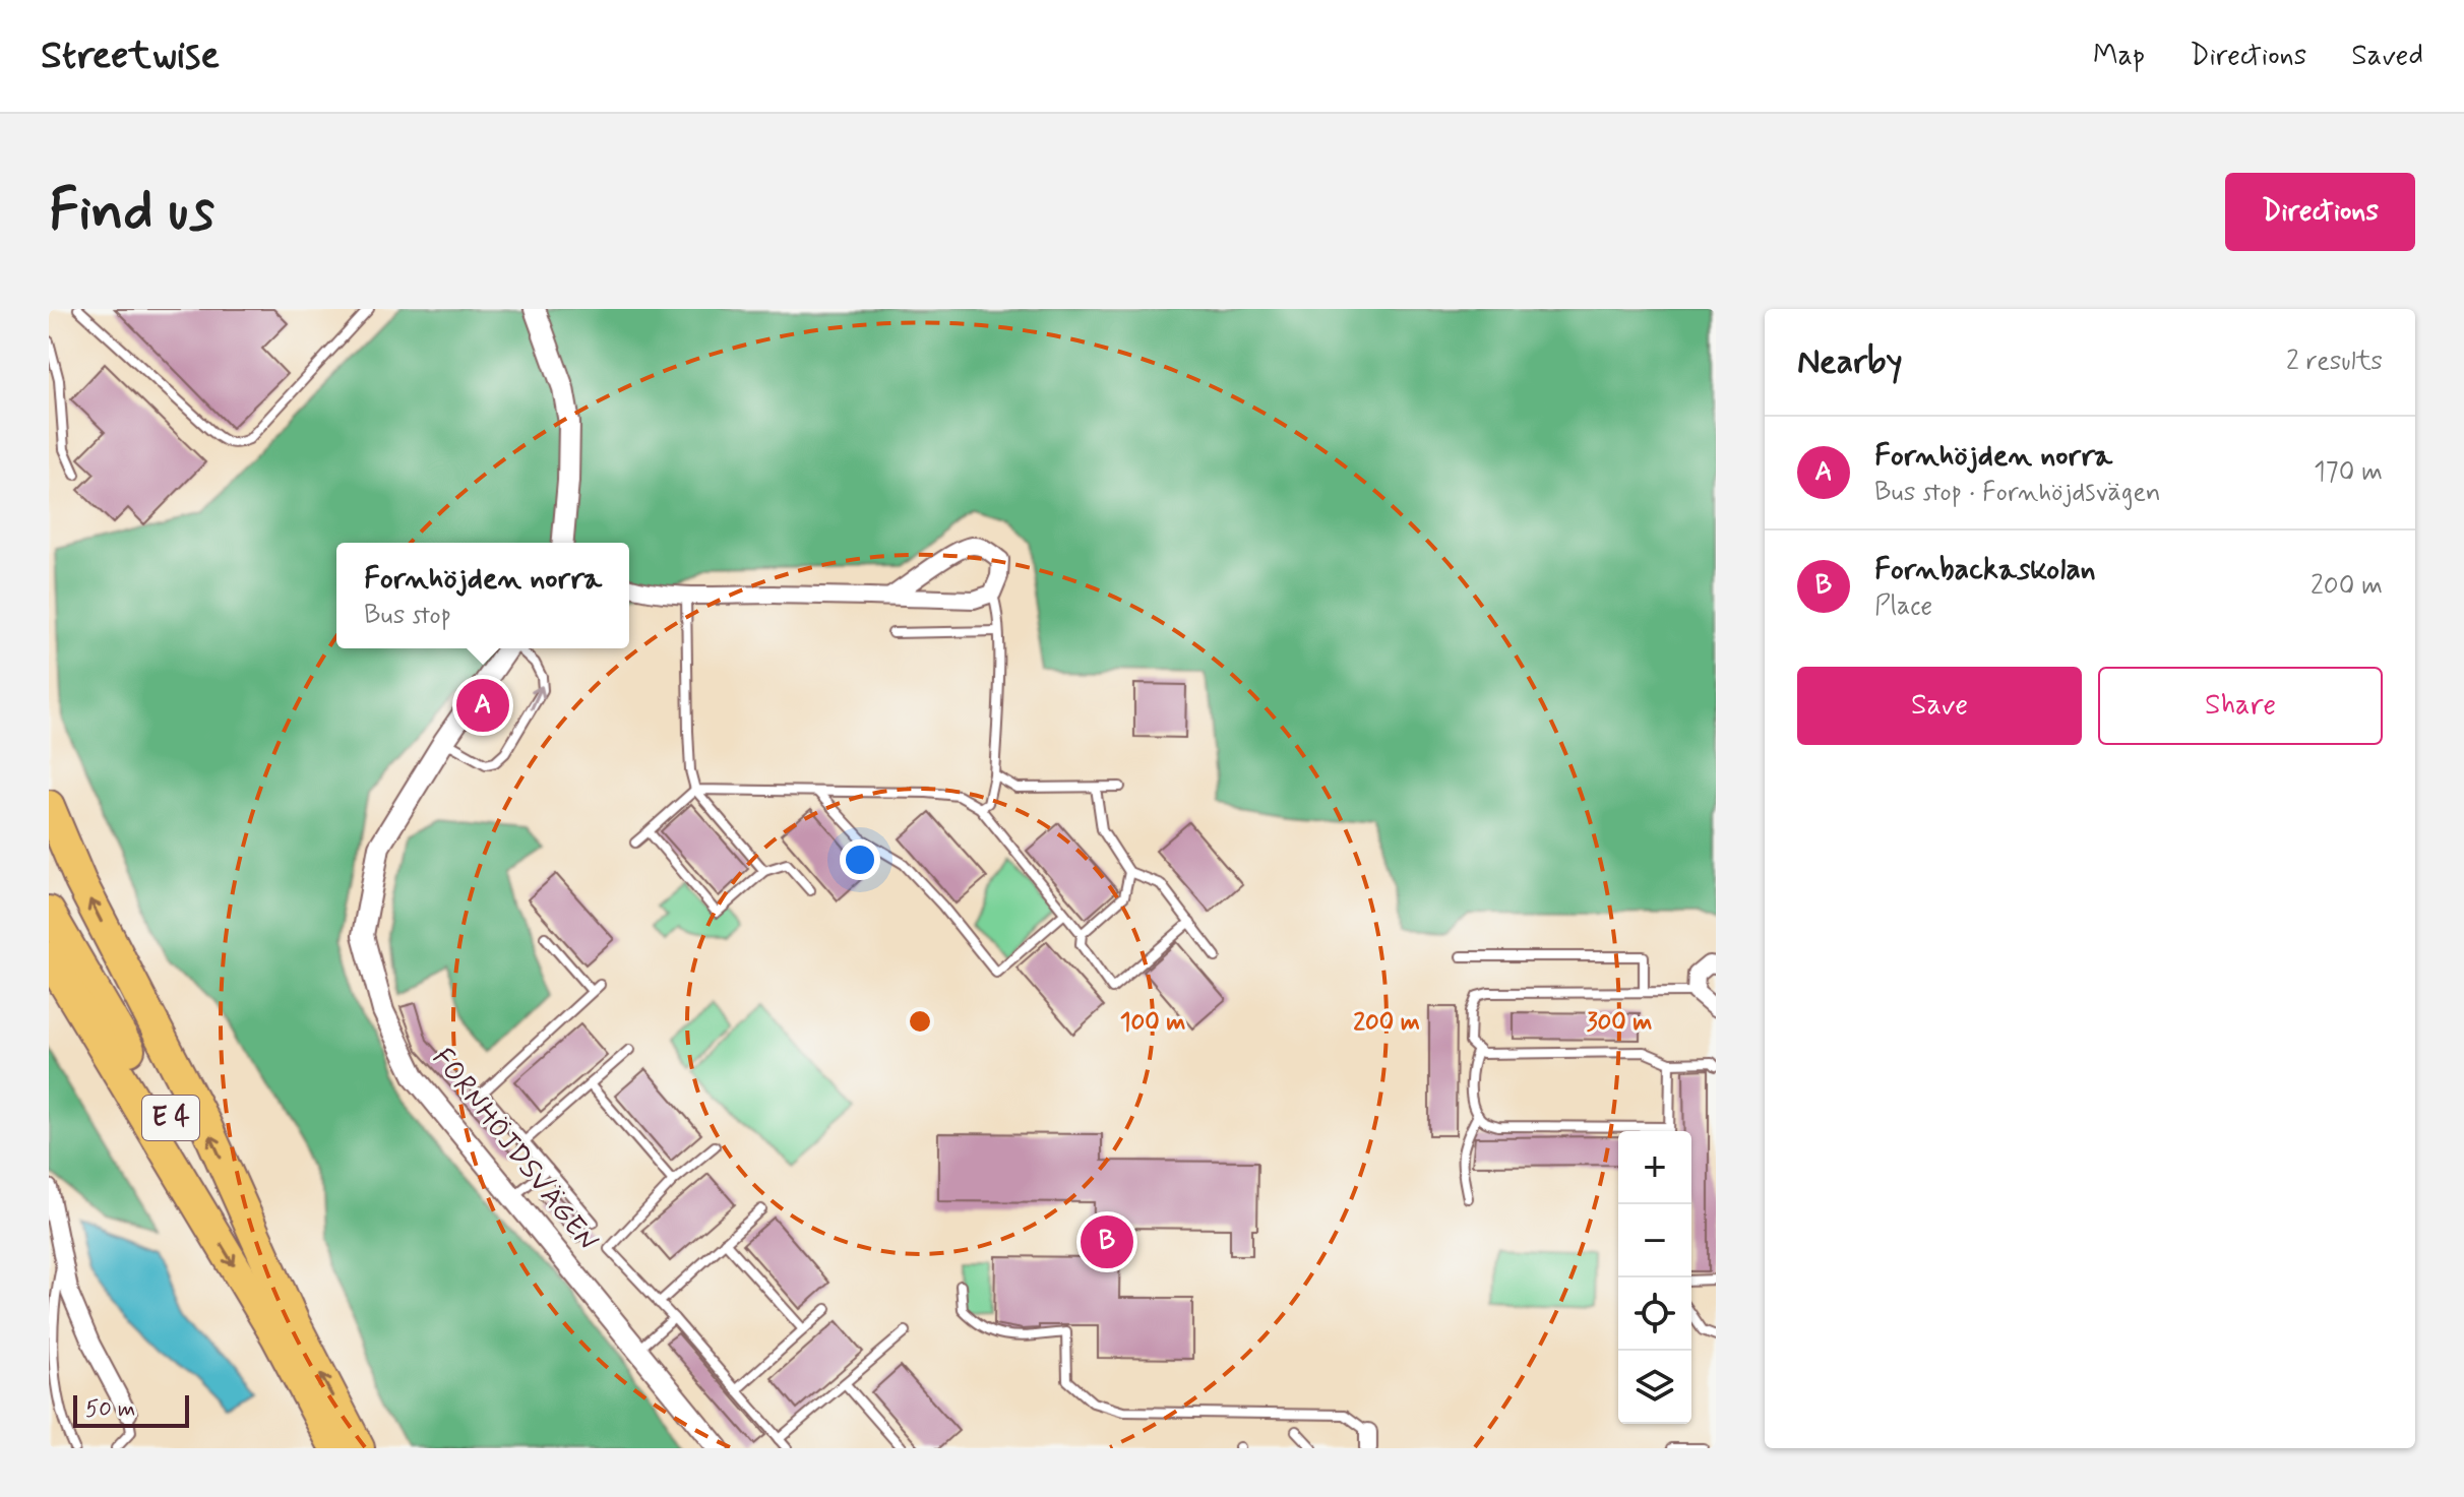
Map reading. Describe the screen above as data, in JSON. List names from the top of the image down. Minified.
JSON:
{"streets":{"highway":["E 4"],"street":["FORNHÖJDSVÄGEN"]},"scale_bar":"50 m","page":{"header":"Streetwise","nav":["Map","Directions","Saved"],"buttons":["Directions",["Save","Share"]],"title":"Find us","heading":["Nearby","2 results"],"list":[{"mark":"A","name":"Fornhöjden norra","note":"Bus stop · Fornhöjdsvägen","value":"170 m"},{"mark":"B","name":"Fornbackaskolan","note":"Place","value":"200 m"}],"popup":["Fornhöjden norra","Bus stop"],"pins":["A","B"],"map_buttons":["+","−"],"scale":"50 m"},"rings":["100 m","200 m","300 m"]}
